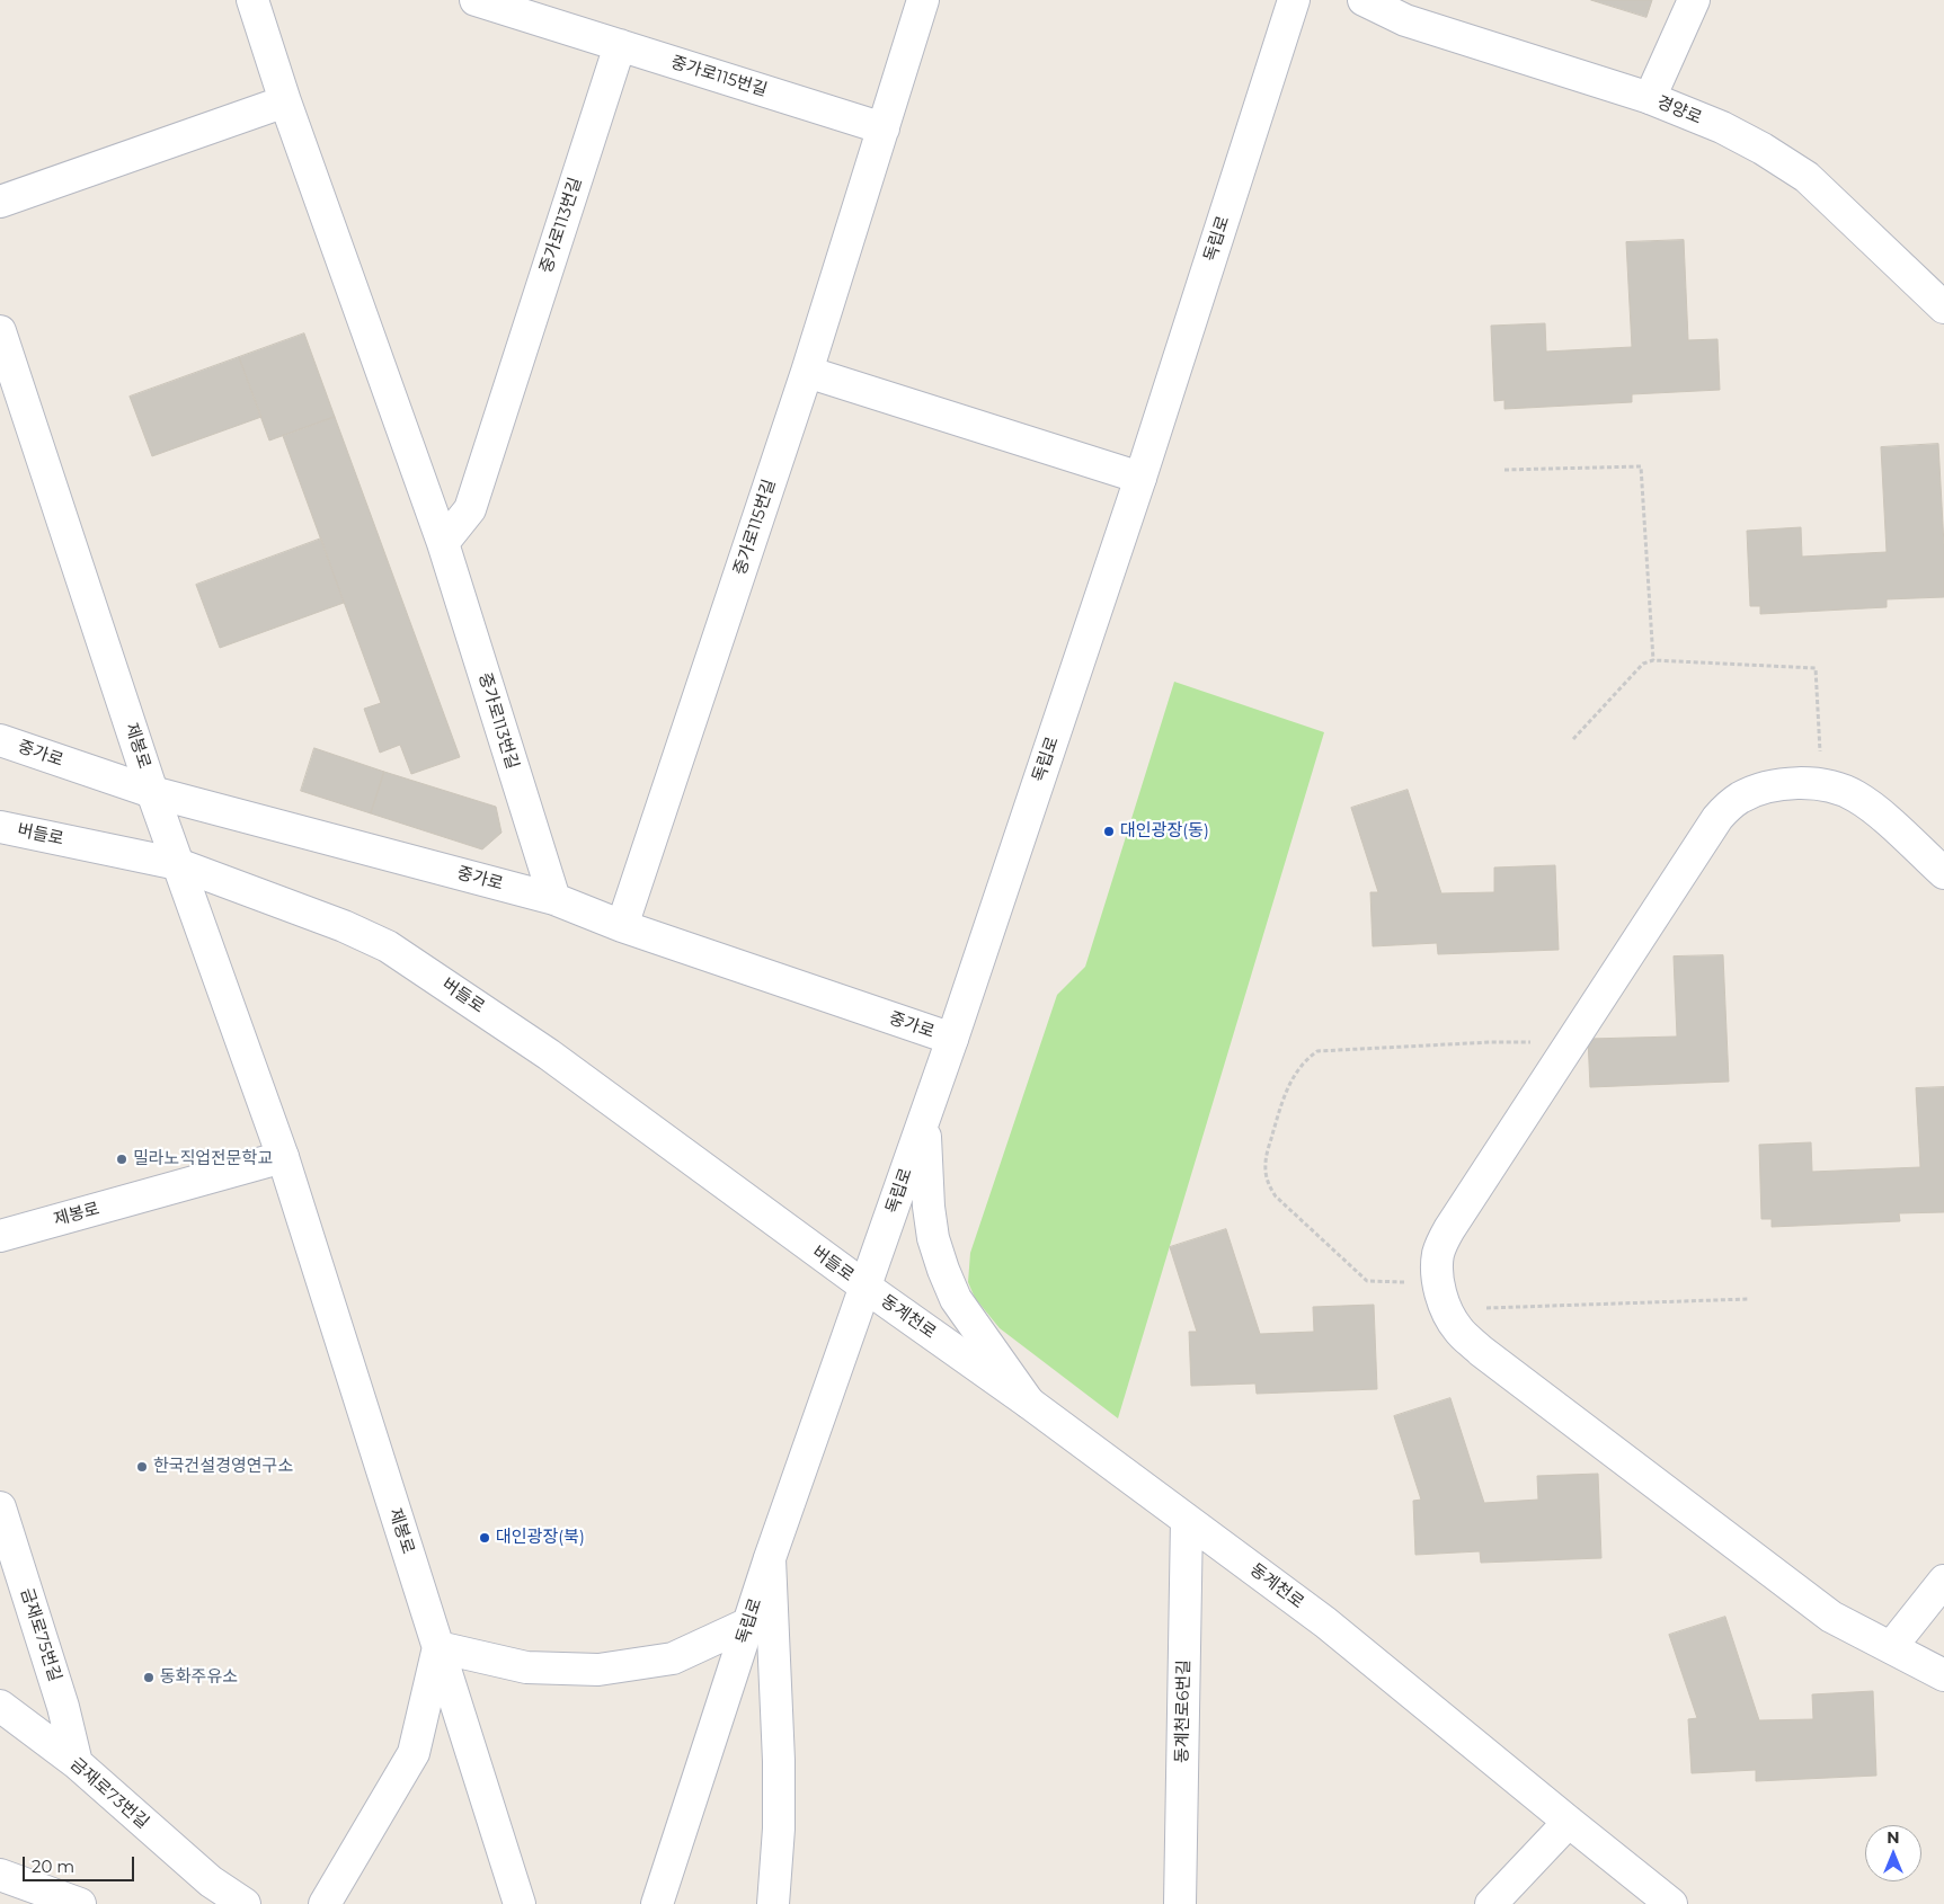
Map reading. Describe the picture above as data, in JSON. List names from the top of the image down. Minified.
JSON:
{"streets":{"street":["중가로115번길","경양로","중가로113번길","독립로","제봉로","중가로","버들로","동계천로","금재로75번길","동계천로6번길","금재로73번길"]},"crossings":[["중가로115번길","중가로113번길"],["중가로115번길","중가로"],["중가로113번길","중가로"],["독립로","중가로"],["독립로","버들로"],["독립로","동계천로"],["제봉로","중가로"],["제봉로","버들로"],["버들로","동계천로"],["동계천로","동계천로6번길"],["금재로75번길","금재로73번길"]],"places":["대인광장(동)","밀라노직업전문학교","한국건설경영연구소","대인광장(북)","동화주유소"],"scale_bar":"20 m","north":"top"}
